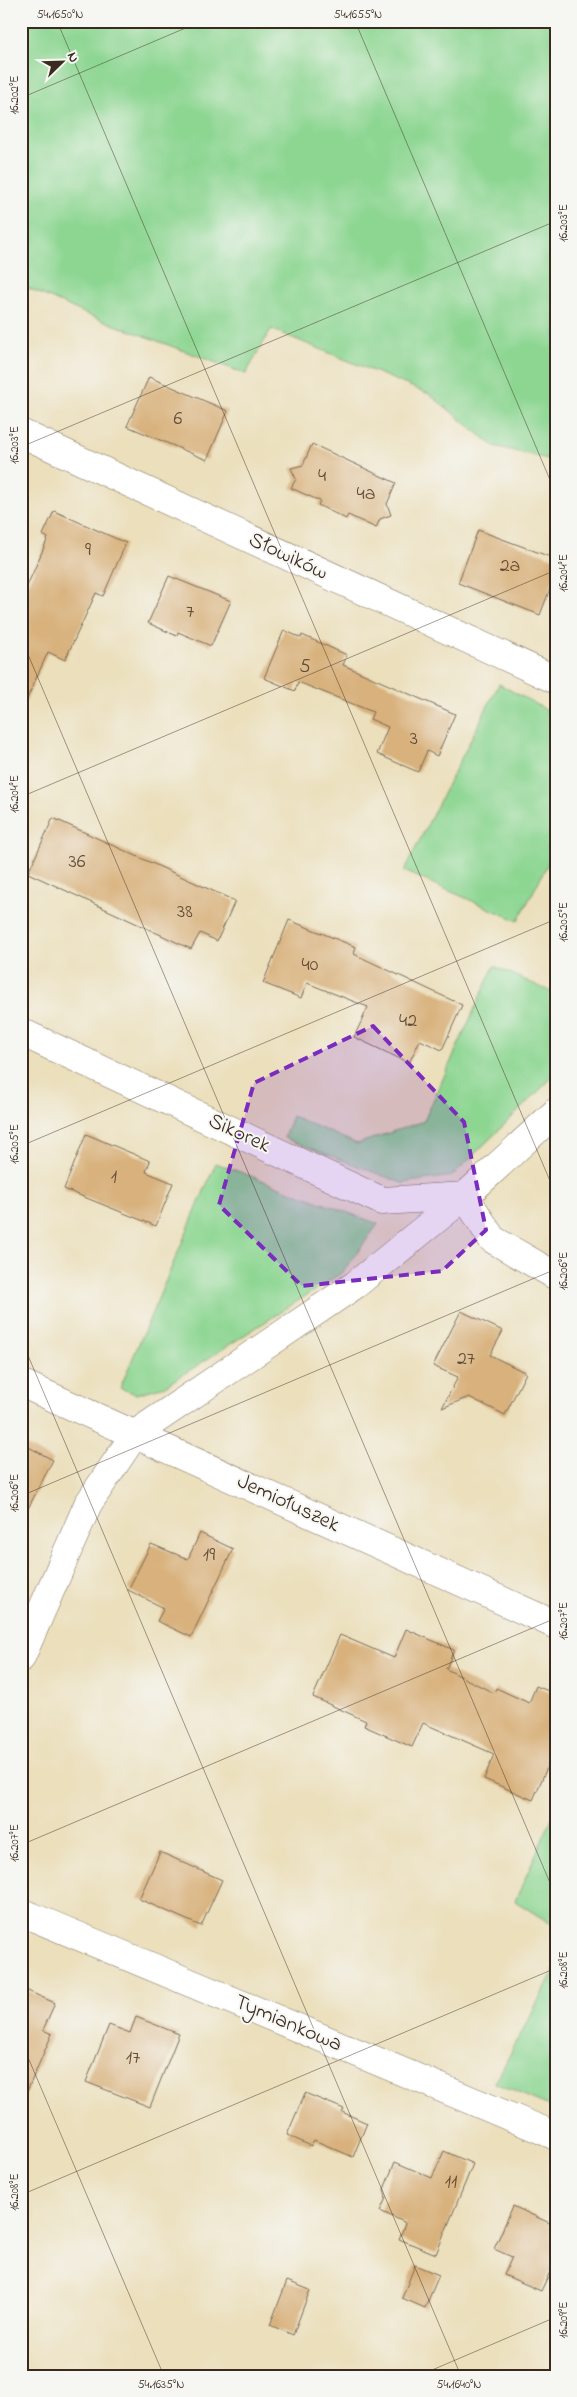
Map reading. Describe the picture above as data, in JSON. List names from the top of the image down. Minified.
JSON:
{"streets":{"street":["Słowików","Sikorek","Jemiołuszek","Tymiankowa"]},"house_numbers":["6","4","4a","9","2a","7","5","3","36","38","40","42","1","27","19","17","11"],"north":"top right","coordinates":["54.1650°N","54.1655°N","16.202°E","16.203°E","16.204°E","16.205°E","16.206°E","16.207°E","16.208°E","16.209°E","54.1635°N","54.1640°N"]}
